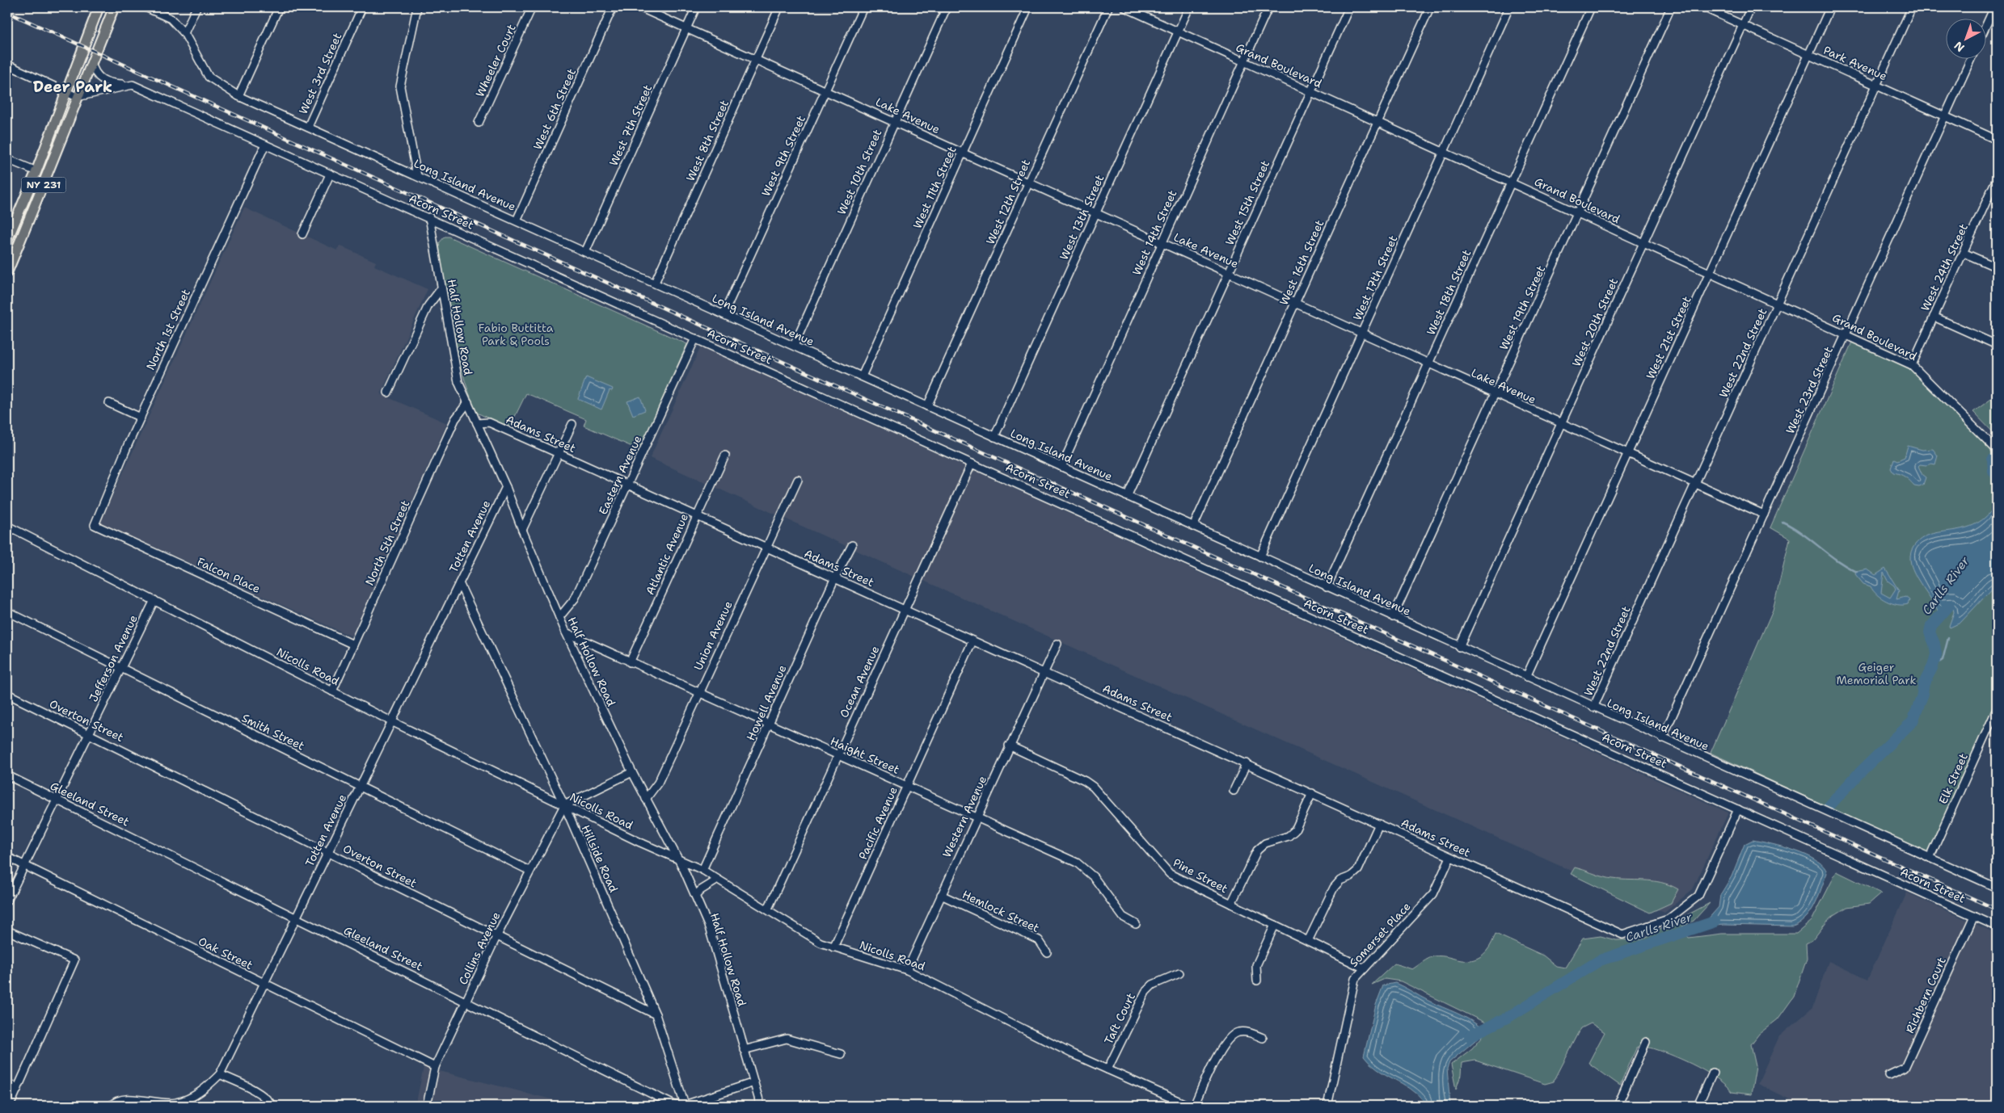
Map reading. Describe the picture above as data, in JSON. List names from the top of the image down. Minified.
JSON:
{"streets":{"main road":["NY 231"],"street":["Wheeler Court","Park Avenue","Grand Boulevard","West 3rd Street","West 6th Street","Lake Avenue","West 7th Street","West 8th Street","West 9th Street","West 10th Street","Long Island Avenue","West 11th Street","West 12th Street","West 15th Street","Acorn Street","West 13th Street","West 14th Street","West 16th Street","West 24th Street","West 17th Street","West 18th Street","West 19th Street","West 20th Street","Half Hollow Road","North 1st Street","West 21st Street","West 22nd Street","West 23rd Street","Adams Street","Eastern Avenue","Totten Avenue","North 5th Street","Atlantic Avenue","Falcon Place","Union Avenue","Jefferson Avenue","Nicolls Road","Ocean Avenue","Howell Avenue","Overton Street","Smith Street","Haight Street","Elk Street","Gleeland Street","Western Avenue","Pacific Avenue","Hillside Road","Pine Street","Hemlock Street","Somerset Place","Collins Avenue","Oak Street","Richbern Court","Taft Court"]},"crossings":[["Park Avenue","West 20th Street"],["Park Avenue","West 21st Street"],["Park Avenue","West 22nd Street"],["Park Avenue","West 23rd Street"],["Grand Boulevard","West 15th Street"],["Grand Boulevard","West 13th Street"],["Grand Boulevard","West 14th Street"],["Grand Boulevard","West 16th Street"],["Grand Boulevard","West 24th Street"],["Grand Boulevard","West 17th Street"],["Grand Boulevard","West 18th Street"],["Grand Boulevard","West 19th Street"],["Grand Boulevard","West 20th Street"],["Grand Boulevard","West 21st Street"],["Grand Boulevard","West 22nd Street"],["Grand Boulevard","West 23rd Street"],["West 3rd Street","Long Island Avenue"],["West 6th Street","Long Island Avenue"],["Lake Avenue","West 7th Street"],["Lake Avenue","West 8th Street"],["Lake Avenue","West 9th Street"],["Lake Avenue","West 10th Street"],["Lake Avenue","West 11th Street"],["Lake Avenue","West 12th Street"],["Lake Avenue","West 15th Street"],["Lake Avenue","West 13th Street"],["Lake Avenue","West 14th Street"],["Lake Avenue","West 16th Street"],["Lake Avenue","West 17th Street"],["Lake Avenue","West 18th Street"],["Lake Avenue","West 19th Street"],["Lake Avenue","West 20th Street"],["Lake Avenue","West 21st Street"],["Lake Avenue","West 22nd Street"],["Lake Avenue","West 23rd Street"],["West 7th Street","Long Island Avenue"],["West 8th Street","Long Island Avenue"],["West 9th Street","Long Island Avenue"],["West 10th Street","Long Island Avenue"],["Long Island Avenue","West 11th Street"],["Long Island Avenue","West 12th Street"],["Long Island Avenue","West 15th Street"],["Long Island Avenue","West 13th Street"],["Long Island Avenue","West 14th Street"],["Long Island Avenue","West 16th Street"],["Long Island Avenue","West 17th Street"],["Long Island Avenue","West 18th Street"],["Long Island Avenue","West 19th Street"],["Long Island Avenue","West 20th Street"],["Long Island Avenue","West 21st Street"],["Long Island Avenue","West 22nd Street"],["Long Island Avenue","West 23rd Street"],["Long Island Avenue","Elk Street"],["Acorn Street","Half Hollow Road"],["Acorn Street","North 1st Street"],["Acorn Street","Adams Street"],["Acorn Street","Eastern Avenue"],["Acorn Street","Ocean Avenue"],["Acorn Street","Richbern Court"],["Half Hollow Road","Adams Street"],["Half Hollow Road","Eastern Avenue"],["Half Hollow Road","Totten Avenue"],["Half Hollow Road","North 5th Street"],["Half Hollow Road","Union Avenue"],["Half Hollow Road","Nicolls Road"],["Half Hollow Road","Haight Street"],["North 1st Street","Falcon Place"],["Adams Street","Eastern Avenue"],["Adams Street","Atlantic Avenue"],["Adams Street","Union Avenue"],["Adams Street","Ocean Avenue"],["Adams Street","Howell Avenue"],["Adams Street","Western Avenue"],["Adams Street","Pacific Avenue"],["Adams Street","Somerset Place"],["Totten Avenue","Nicolls Road"],["Totten Avenue","Overton Street"],["Totten Avenue","Smith Street"],["Totten Avenue","Gleeland Street"],["Totten Avenue","Hillside Road"],["Totten Avenue","Oak Street"],["North 5th Street","Falcon Place"],["North 5th Street","Nicolls Road"],["Atlantic Avenue","Haight Street"],["Union Avenue","Haight Street"],["Jefferson Avenue","Nicolls Road"],["Jefferson Avenue","Overton Street"],["Jefferson Avenue","Smith Street"],["Jefferson Avenue","Gleeland Street"],["Jefferson Avenue","Oak Street"],["Nicolls Road","Ocean Avenue"],["Nicolls Road","Howell Avenue"],["Nicolls Road","Western Avenue"],["Nicolls Road","Pacific Avenue"],["Nicolls Road","Hillside Road"],["Nicolls Road","Collins Avenue"],["Nicolls Road","Taft Court"],["Ocean Avenue","Haight Street"],["Howell Avenue","Haight Street"],["Overton Street","Hillside Road"],["Overton Street","Collins Avenue"],["Smith Street","Collins Avenue"],["Haight Street","Western Avenue"],["Haight Street","Pacific Avenue"],["Gleeland Street","Hillside Road"],["Gleeland Street","Collins Avenue"],["Western Avenue","Pine Street"],["Western Avenue","Hemlock Street"],["Hillside Road","Collins Avenue"],["Pine Street","Somerset Place"],["Collins Avenue","Oak Street"]],"districts":["Deer Park"],"water":["Carlls River"],"parks":["Fabio Buttitta Park & Pools","Geiger Memorial Park"],"north":"bottom left"}
